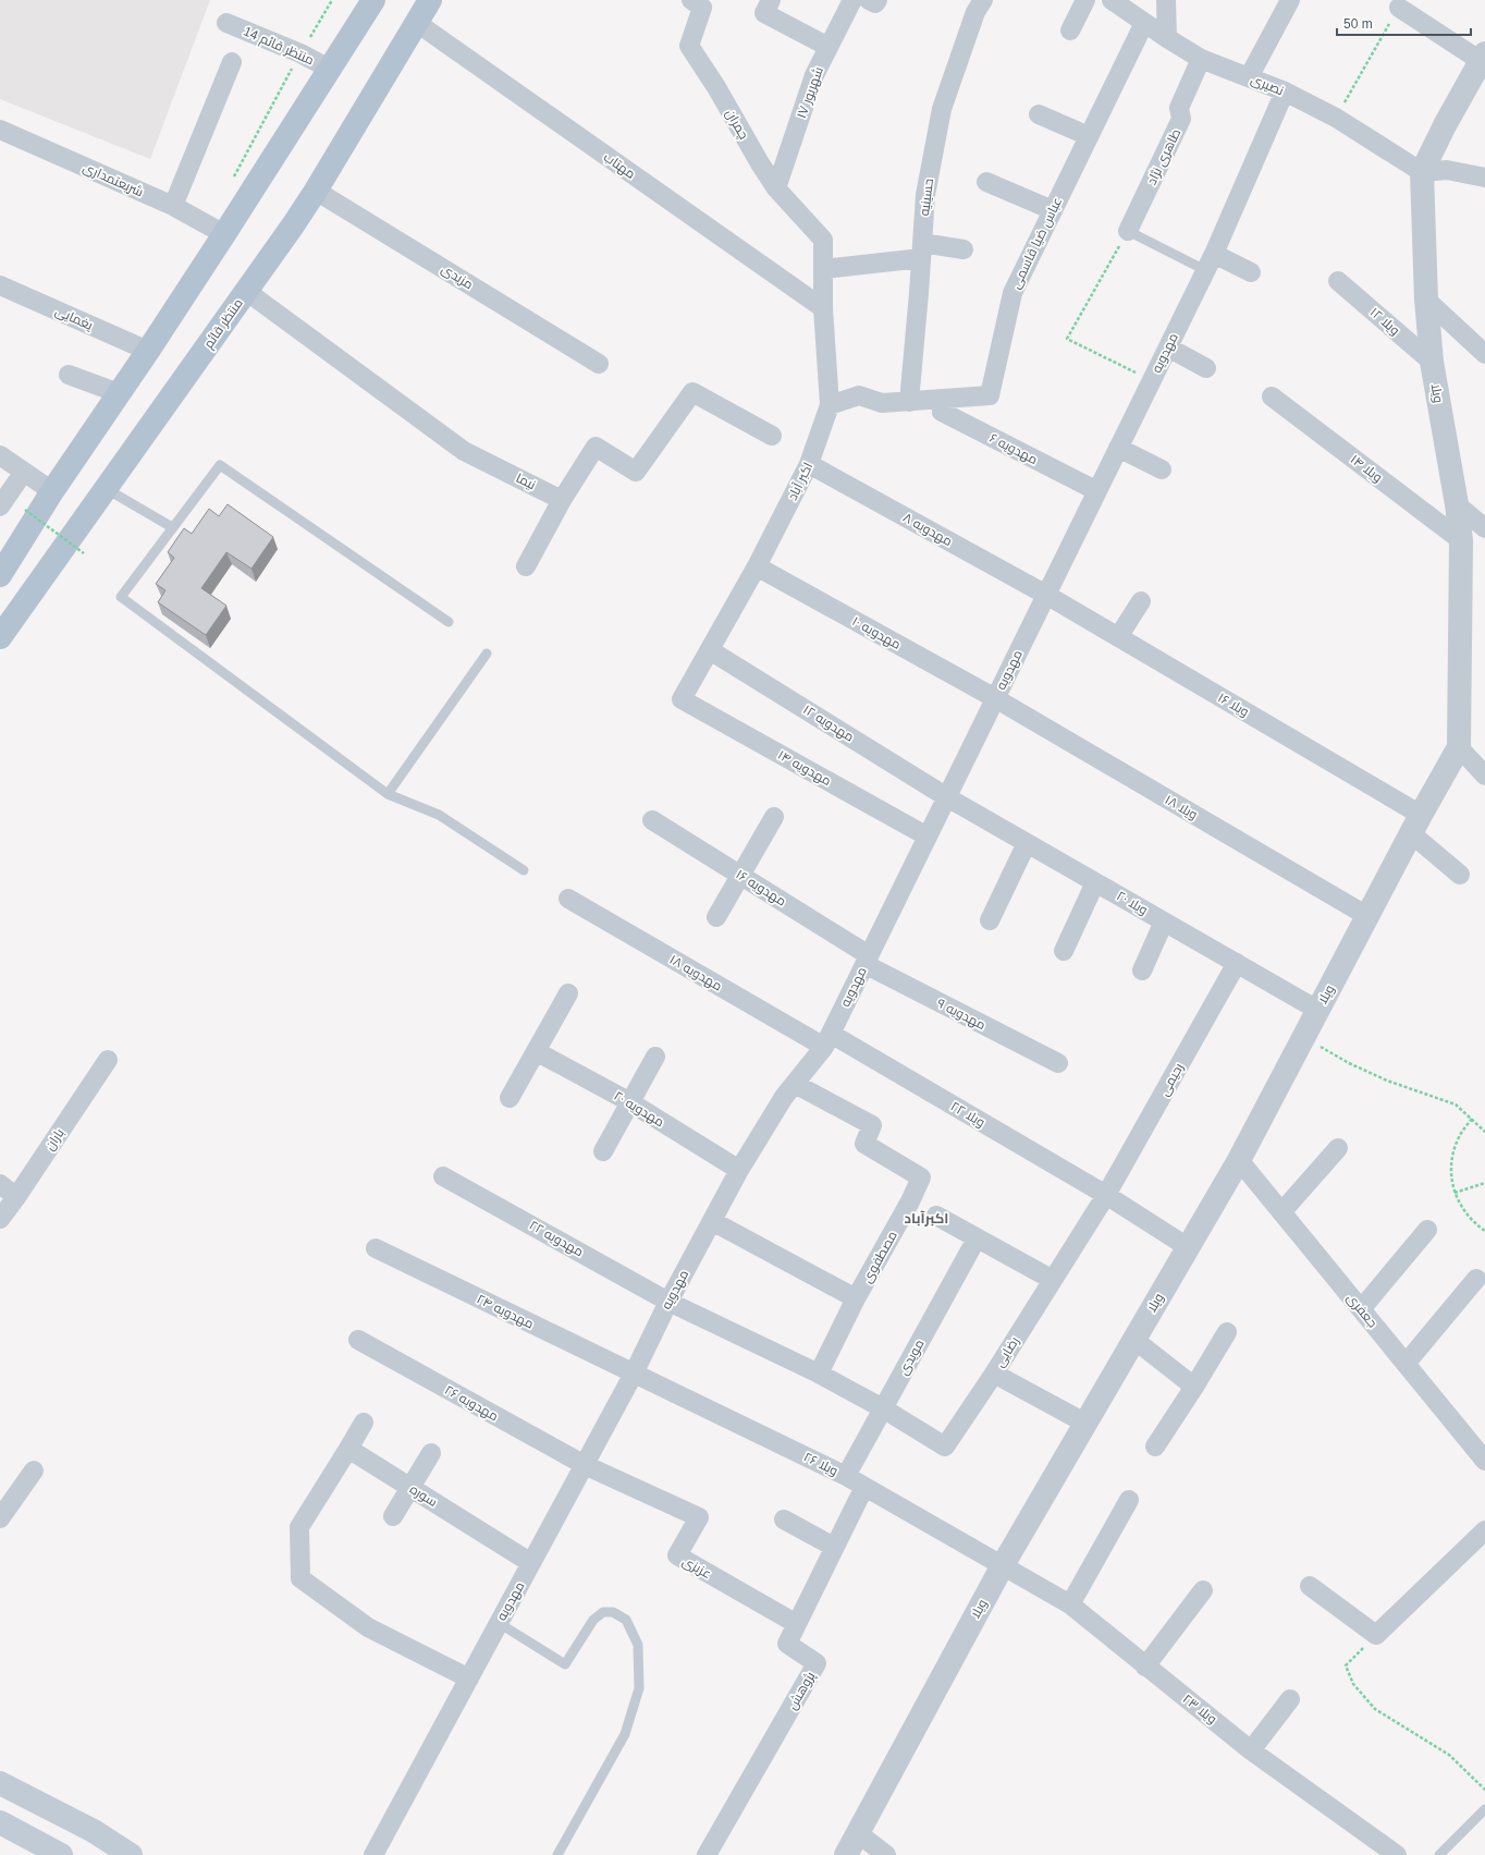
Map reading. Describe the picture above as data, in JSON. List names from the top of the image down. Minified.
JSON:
{"streets":{"main road":["منتظر قائم"],"street":["منتظر قائم 14","نصیری","۱۷ شهریور","چمران","طاهری نژاد","مهتاب","شریعتمداری","حسینیه","عباس ضیا قاسمی","مزیدی","یغمایی","ویلا ۱۲","مهدویه","ویلا","مهدویه ۶","ویلا ۱۴","نیما","اکبر آباد","مهدویه ۸","مهدویه ۱۰","ویلا ۱۶","مهدویه ۱۲","مهدویه ۱۴","ویلا ۱۸","مهدویه ۱۶","ویلا ۲۰","مهدویه ۱۸","مهدویه ۹","رحیمی","مهدویه ۲۰","ویلا ۲۲","باران","مهدویه ۲۲","مصطفوی","جعفری","مهدویه ۲۴","رضایی","مویدی","مهدویه ۲۶","ویلا ۲۶","سوره","عزیزی","پژوهش","ویلا ۲۳"]},"crossings":[["نصیری","طاهری نژاد"],["نصیری","عباس ضیا قاسمی"],["نصیری","مهدویه"],["نصیری","ویلا"],["۱۷ شهریور","چمران"],["چمران","اکبر آباد"],["مهتاب","منتظر قائم"],["مهتاب","اکبر آباد"],["حسینیه","عباس ضیا قاسمی"],["عباس ضیا قاسمی","مهدویه ۶"],["عباس ضیا قاسمی","اکبر آباد"],["مزیدی","منتظر قائم"],["ویلا ۱۲","ویلا"],["منتظر قائم","نیما"],["مهدویه","مهدویه ۶"],["مهدویه","مهدویه ۸"],["مهدویه","مهدویه ۱۰"],["مهدویه","ویلا ۱۶"],["مهدویه","مهدویه ۱۲"],["مهدویه","مهدویه ۱۴"],["مهدویه","ویلا ۱۸"],["مهدویه","مهدویه ۱۶"],["مهدویه","ویلا ۲۰"],["مهدویه","مهدویه ۱۸"],["مهدویه","مهدویه ۹"],["مهدویه","مهدویه ۲۰"],["مهدویه","ویلا ۲۲"],["مهدویه","مهدویه ۲۲"],["مهدویه","مصطفوی"],["مهدویه","مهدویه ۲۴"],["مهدویه","مهدویه ۲۶"],["مهدویه","ویلا ۲۶"],["مهدویه","سوره"],["مهدویه","عزیزی"],["ویلا","ویلا ۱۴"],["ویلا","ویلا ۱۶"],["ویلا","ویلا ۱۸"],["ویلا","ویلا ۲۰"],["ویلا","ویلا ۲۲"],["ویلا","جعفری"],["ویلا","ویلا ۲۶"],["ویلا","ویلا ۲۳"],["اکبر آباد","مهدویه ۸"],["اکبر آباد","مهدویه ۱۰"],["اکبر آباد","مهدویه ۱۲"],["اکبر آباد","مهدویه ۱۴"],["مهدویه ۸","ویلا ۱۶"],["مهدویه ۱۰","ویلا ۱۸"],["مهدویه ۱۲","ویلا ۲۰"],["مهدویه ۱۶","مهدویه ۹"],["ویلا ۲۰","رحیمی"],["مهدویه ۱۸","ویلا ۲۲"],["رحیمی","ویلا ۲۲"],["رحیمی","رضایی"],["ویلا ۲۲","رضایی"],["مهدویه ۲۴","ویلا ۲۶"],["رضایی","مویدی"],["مویدی","ویلا ۲۶"],["مهدویه ۲۶","عزیزی"],["ویلا ۲۶","پژوهش"],["ویلا ۲۶","ویلا ۲۳"],["عزیزی","پژوهش"]],"districts":["اکبرآباد"],"scale_bar":"50 m"}
